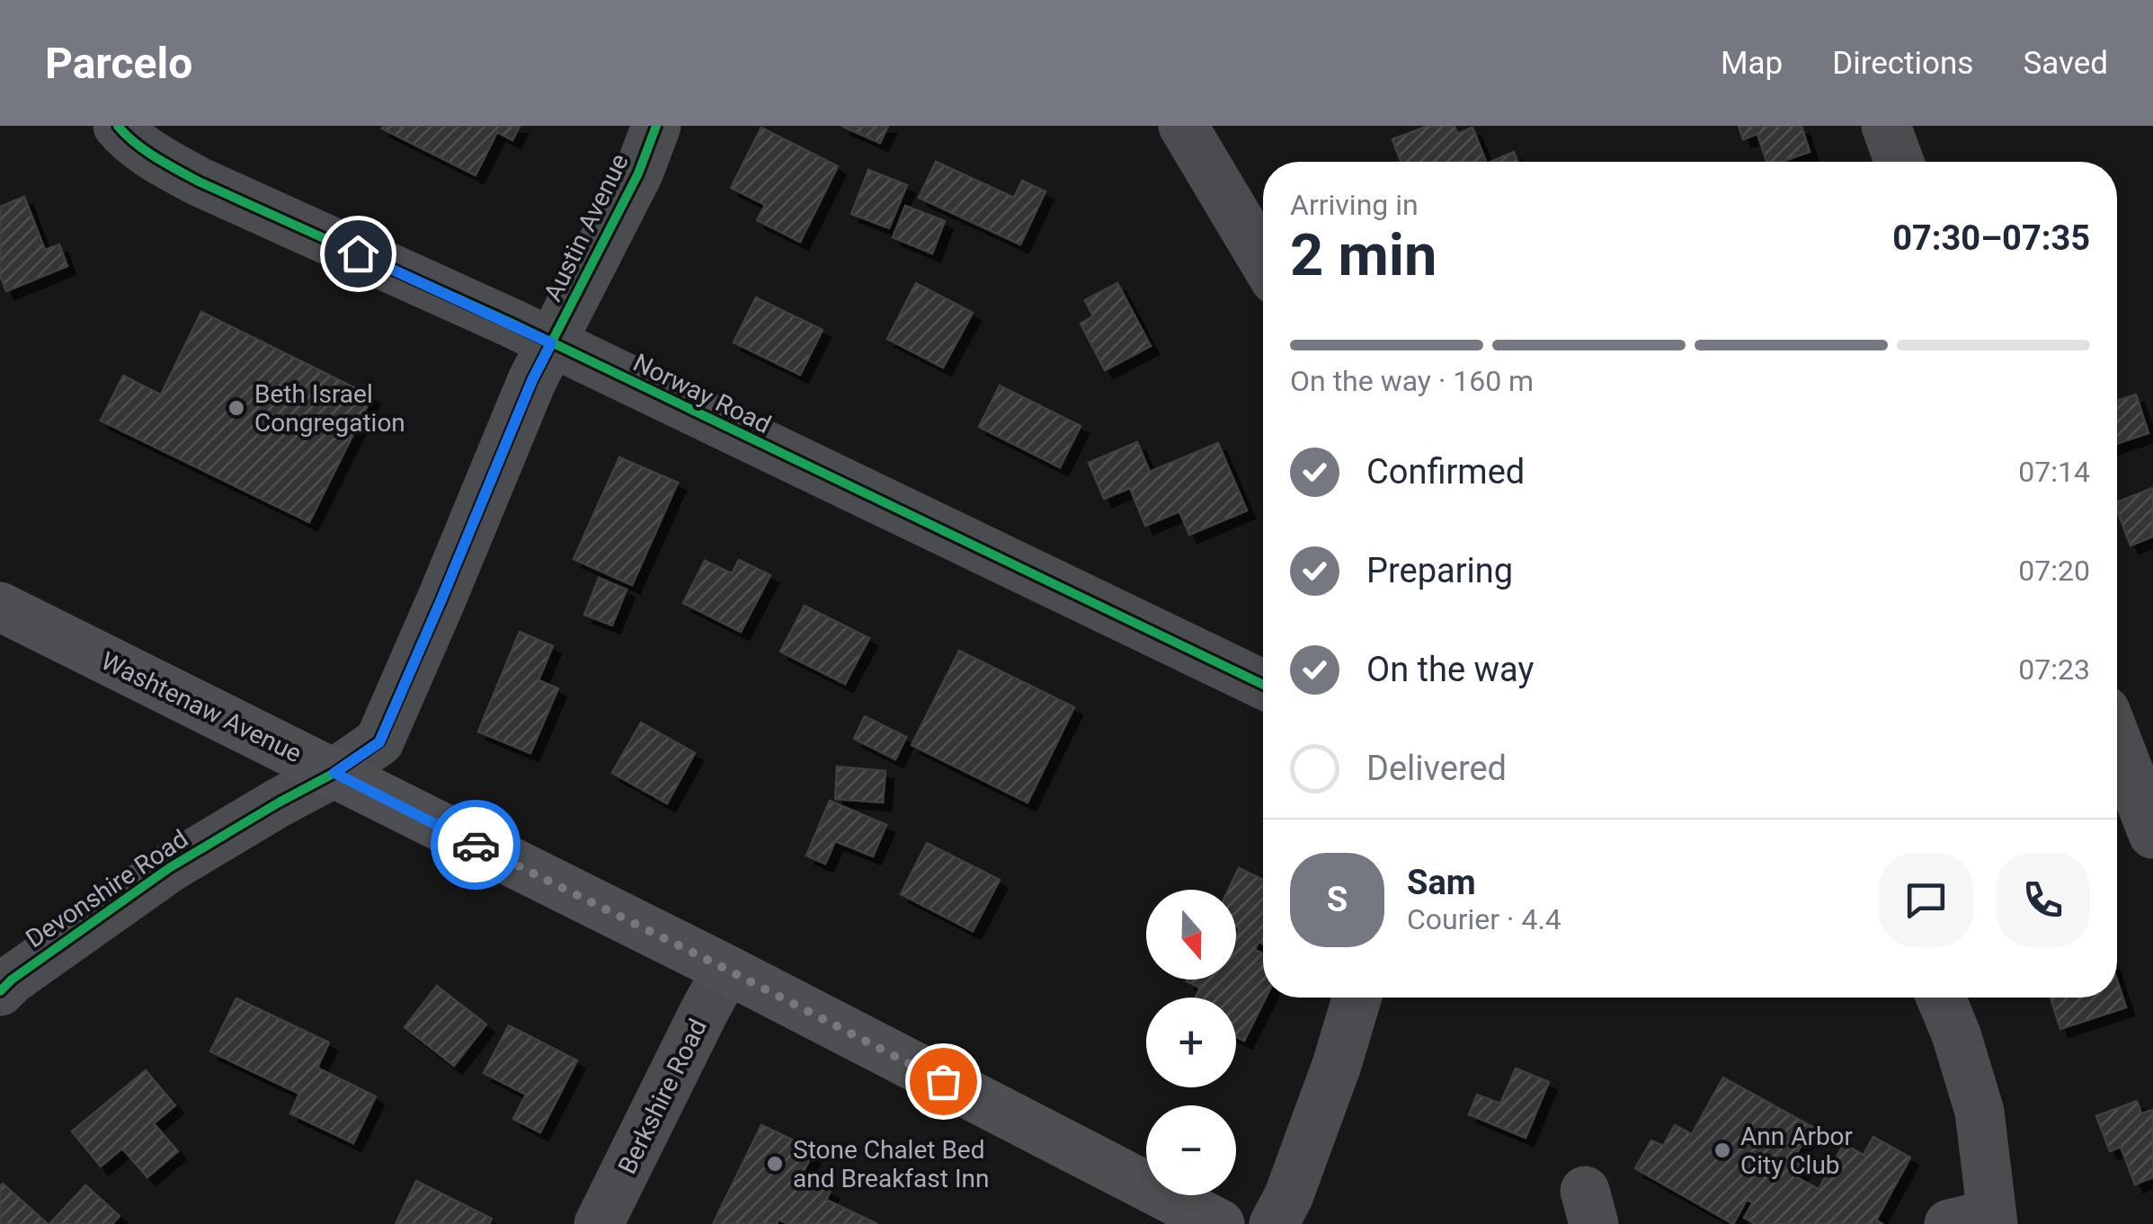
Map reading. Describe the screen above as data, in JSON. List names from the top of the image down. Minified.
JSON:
{"streets":{"main road":["Washtenaw Avenue"],"street":["Austin Avenue","Norway Road","Devonshire Road","Berkshire Road"]},"crossings":[["Austin Avenue","Norway Road"],["Austin Avenue","Washtenaw Avenue"],["Austin Avenue","Devonshire Road"],["Washtenaw Avenue","Devonshire Road"],["Washtenaw Avenue","Berkshire Road"]],"places":["Beth Israel Congregation","Ann Arbor City Club","Stone Chalet Bed and Breakfast Inn"],"north":"bottom","page":{"header":"Parcelo","nav":["Map","Directions","Saved"],"heading":["2 min","Arriving in","07:30–07:35"],"panel":["Sam","Courier · 4.4"],"bar":"On the way · 160 m","list":[["Confirmed","07:14"],["Preparing","07:20"],["On the way","07:23"],"Delivered"],"round":"S","map_buttons":["+","−"]}}
